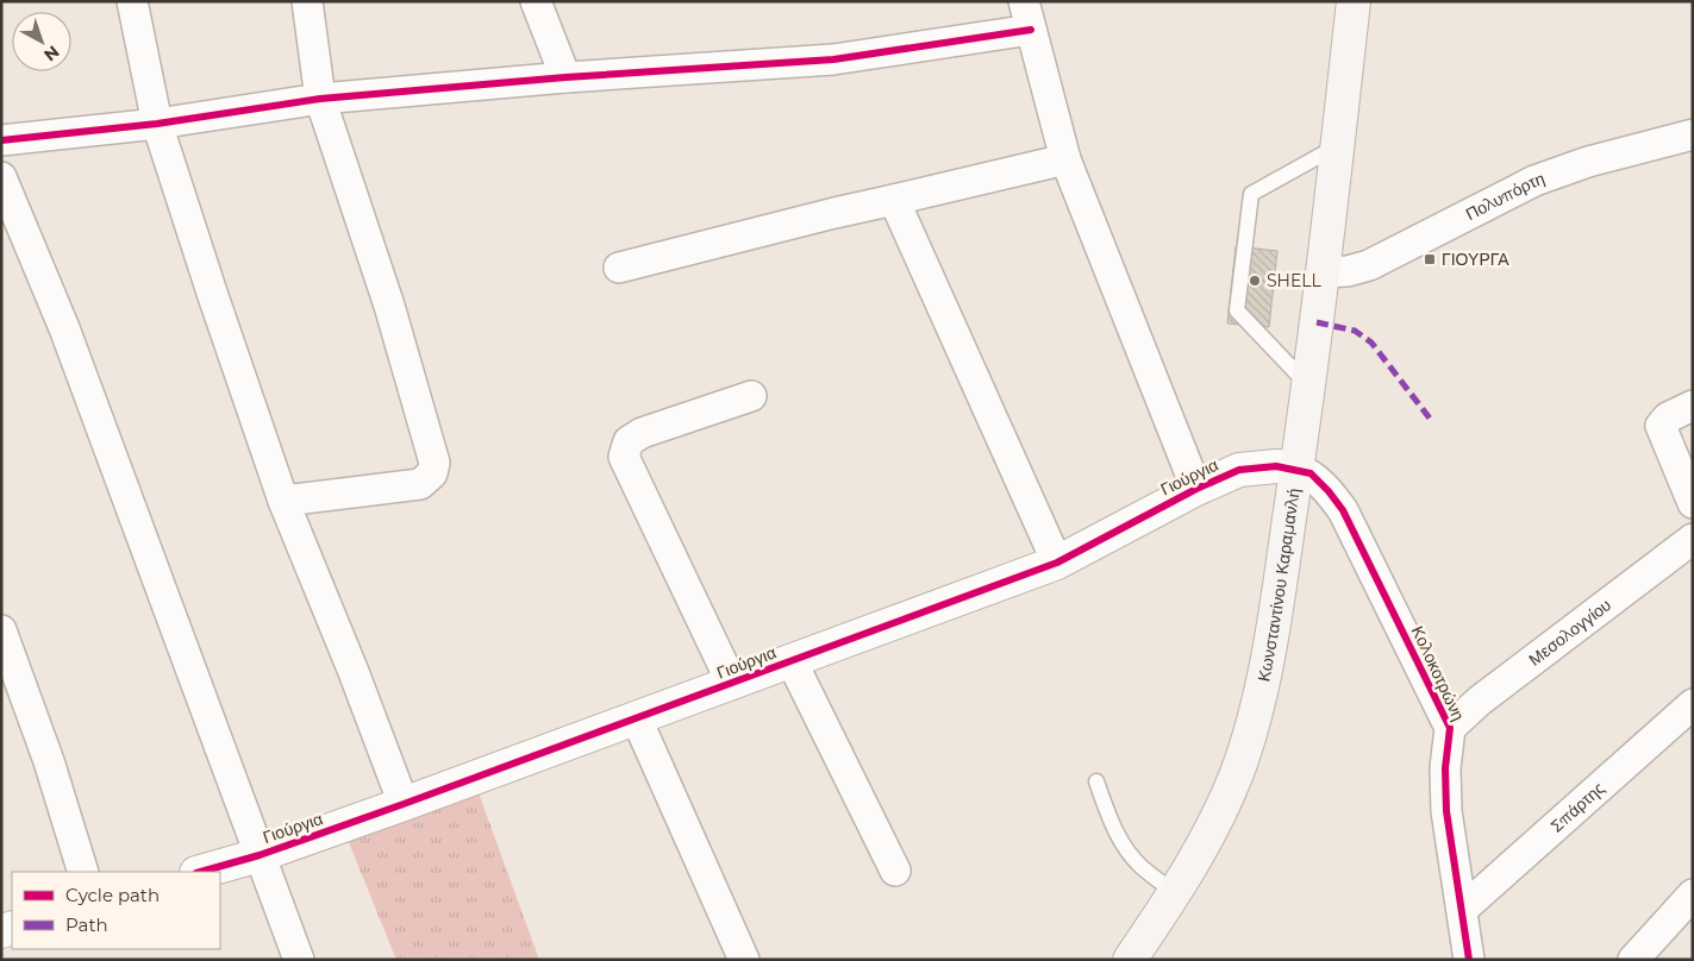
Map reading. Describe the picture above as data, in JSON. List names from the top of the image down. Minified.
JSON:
{"streets":{"main road":["Κωνσταντίνου Καραμανλή"],"street":["Πολυπόρτη","Γιούργια","Μεσολογγίου","Κολοκοτρώνη","Σπάρτης"]},"crossings":[["Πολυπόρτη","Κωνσταντίνου Καραμανλή"],["Γιούργια","Κωνσταντίνου Καραμανλή"],["Γιούργια","Κολοκοτρώνη"],["Κωνσταντίνου Καραμανλή","Κολοκοτρώνη"],["Μεσολογγίου","Κολοκοτρώνη"],["Κολοκοτρώνη","Σπάρτης"]],"places":{"transit":["ΓΙΟΥΡΓΑ"],"other":["SHELL"]},"legend":["Cycle path","Path"],"north":"bottom right"}
